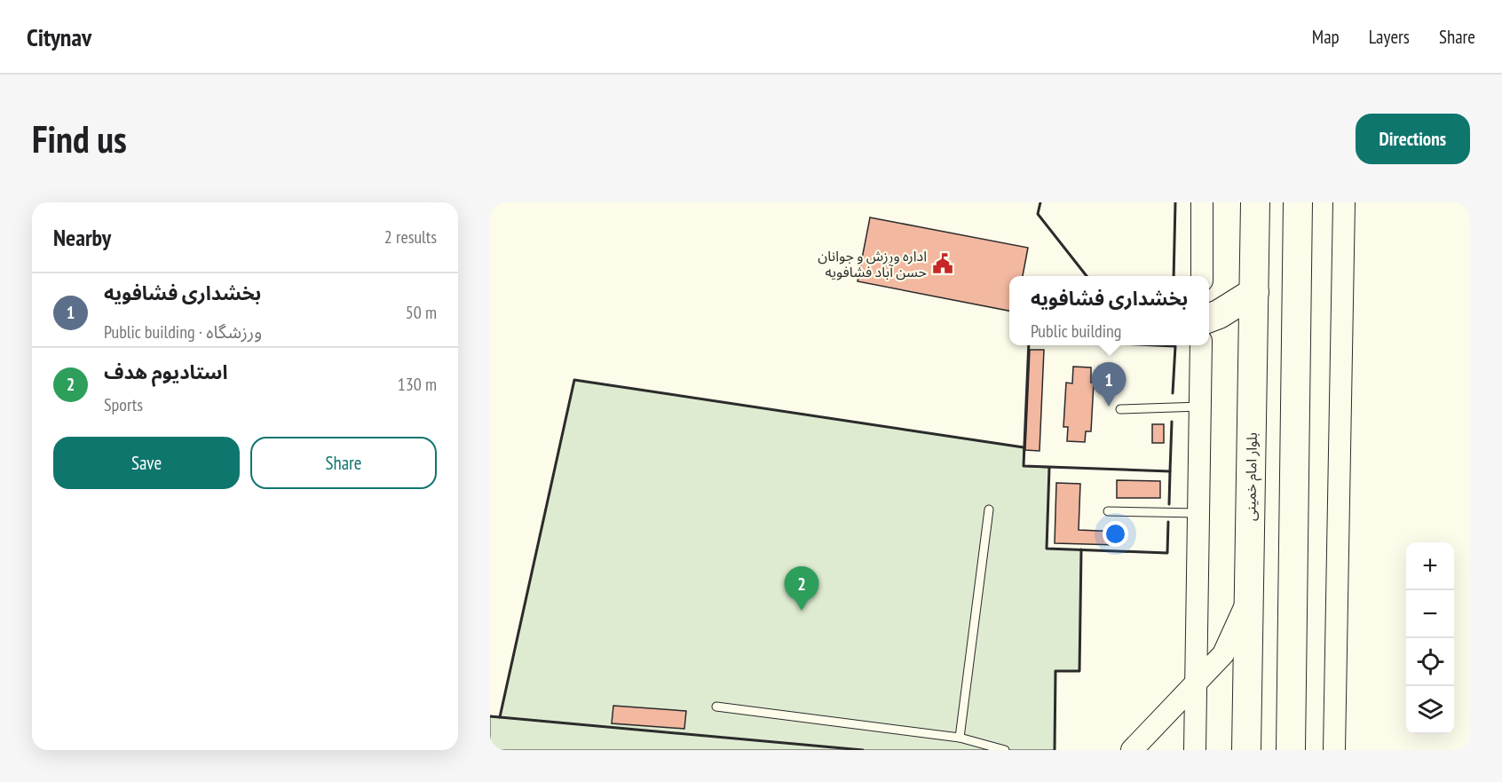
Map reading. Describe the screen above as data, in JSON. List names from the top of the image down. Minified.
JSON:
{"streets":{"highway":["بلوار امام خمینی"]},"places":{"public building":["اداره ورزش و جوانان حسن آباد فشافویه"]},"page":{"header":"Citynav","nav":["Map","Layers","Share"],"buttons":["Directions",["Save","Share"]],"title":"Find us","heading":["Nearby","2 results"],"list":[{"mark":"1","name":"بخشداری فشافویه","note":"Public building · ورزشگاه","value":"50 m"},{"mark":"2","name":"استادیوم هدف","note":"Sports","value":"130 m"}],"popup":["بخشداری فشافویه","Public building"],"pins":["1","2"],"map_buttons":["+","−"]}}
